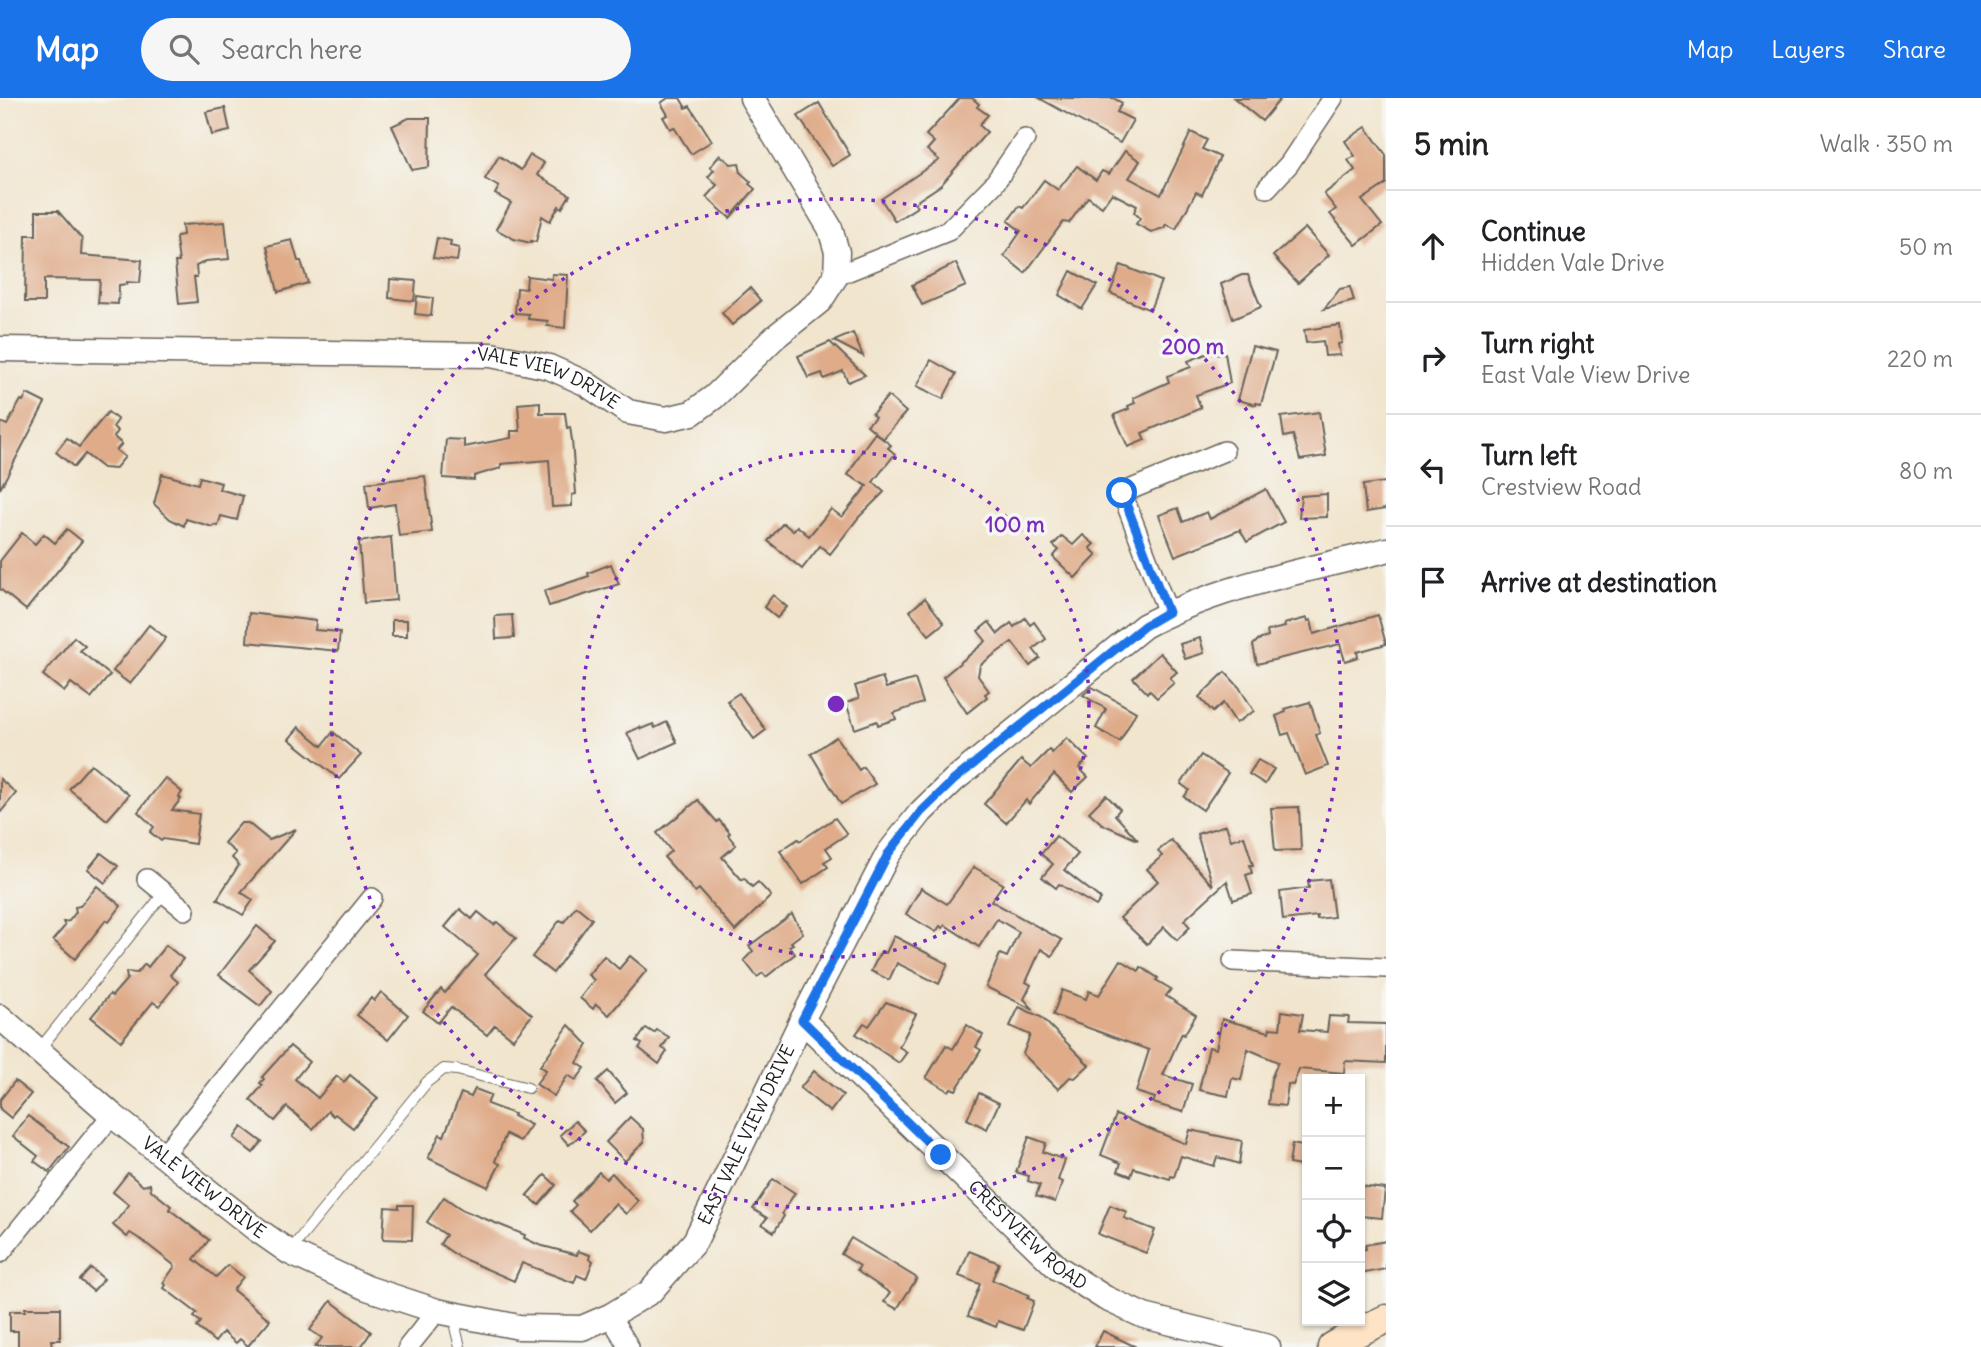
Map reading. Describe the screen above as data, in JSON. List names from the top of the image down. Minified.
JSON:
{"streets":{"street":["VALE VIEW DRIVE","EAST VALE VIEW DRIVE","CRESTVIEW ROAD"]},"crossings":[["VALE VIEW DRIVE","EAST VALE VIEW DRIVE"],["EAST VALE VIEW DRIVE","CRESTVIEW ROAD"]],"page":{"header":"Map","search":"Search here","nav":["Map","Layers","Share"],"heading":["5 min","Walk · 350 m"],"list":[["Continue","Hidden Vale Drive","50 m"],["Turn right","East Vale View Drive","220 m"],["Turn left","Crestview Road","80 m"],"Arrive at destination"],"map_buttons":["+","−"]},"rings":["200 m","100 m"]}
